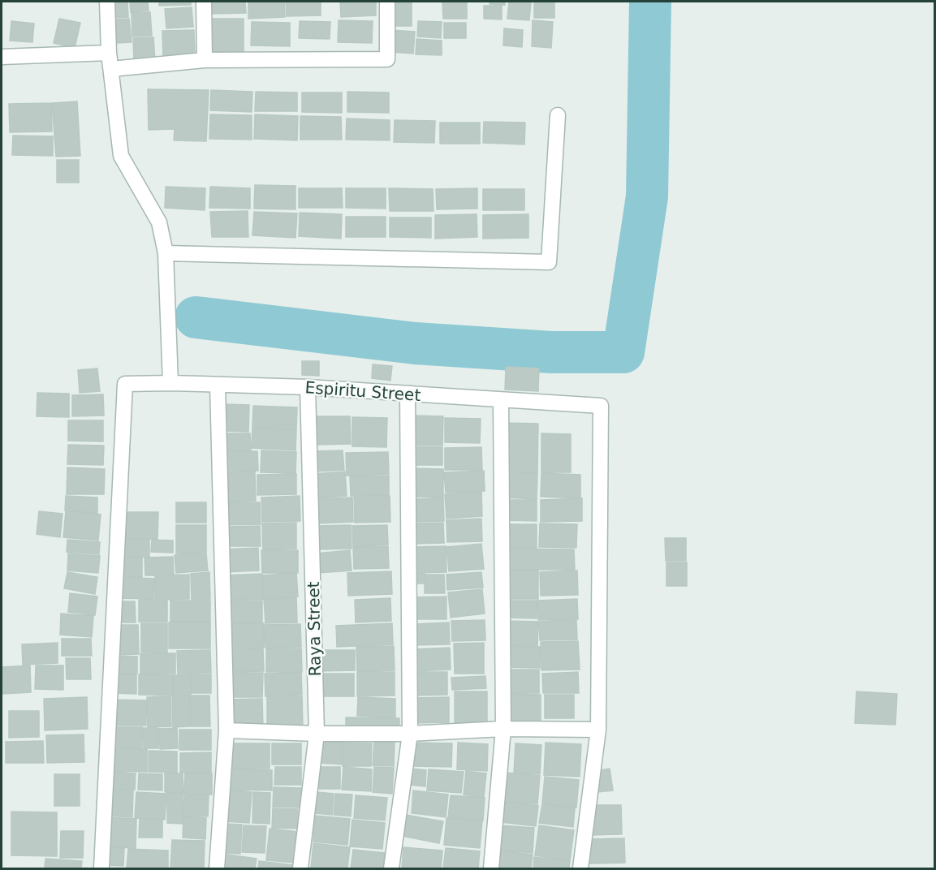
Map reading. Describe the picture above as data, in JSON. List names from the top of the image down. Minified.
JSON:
{"streets":{"street":["Espiritu Street","Raya Street"]},"crossings":[["Espiritu Street","Raya Street"]]}
